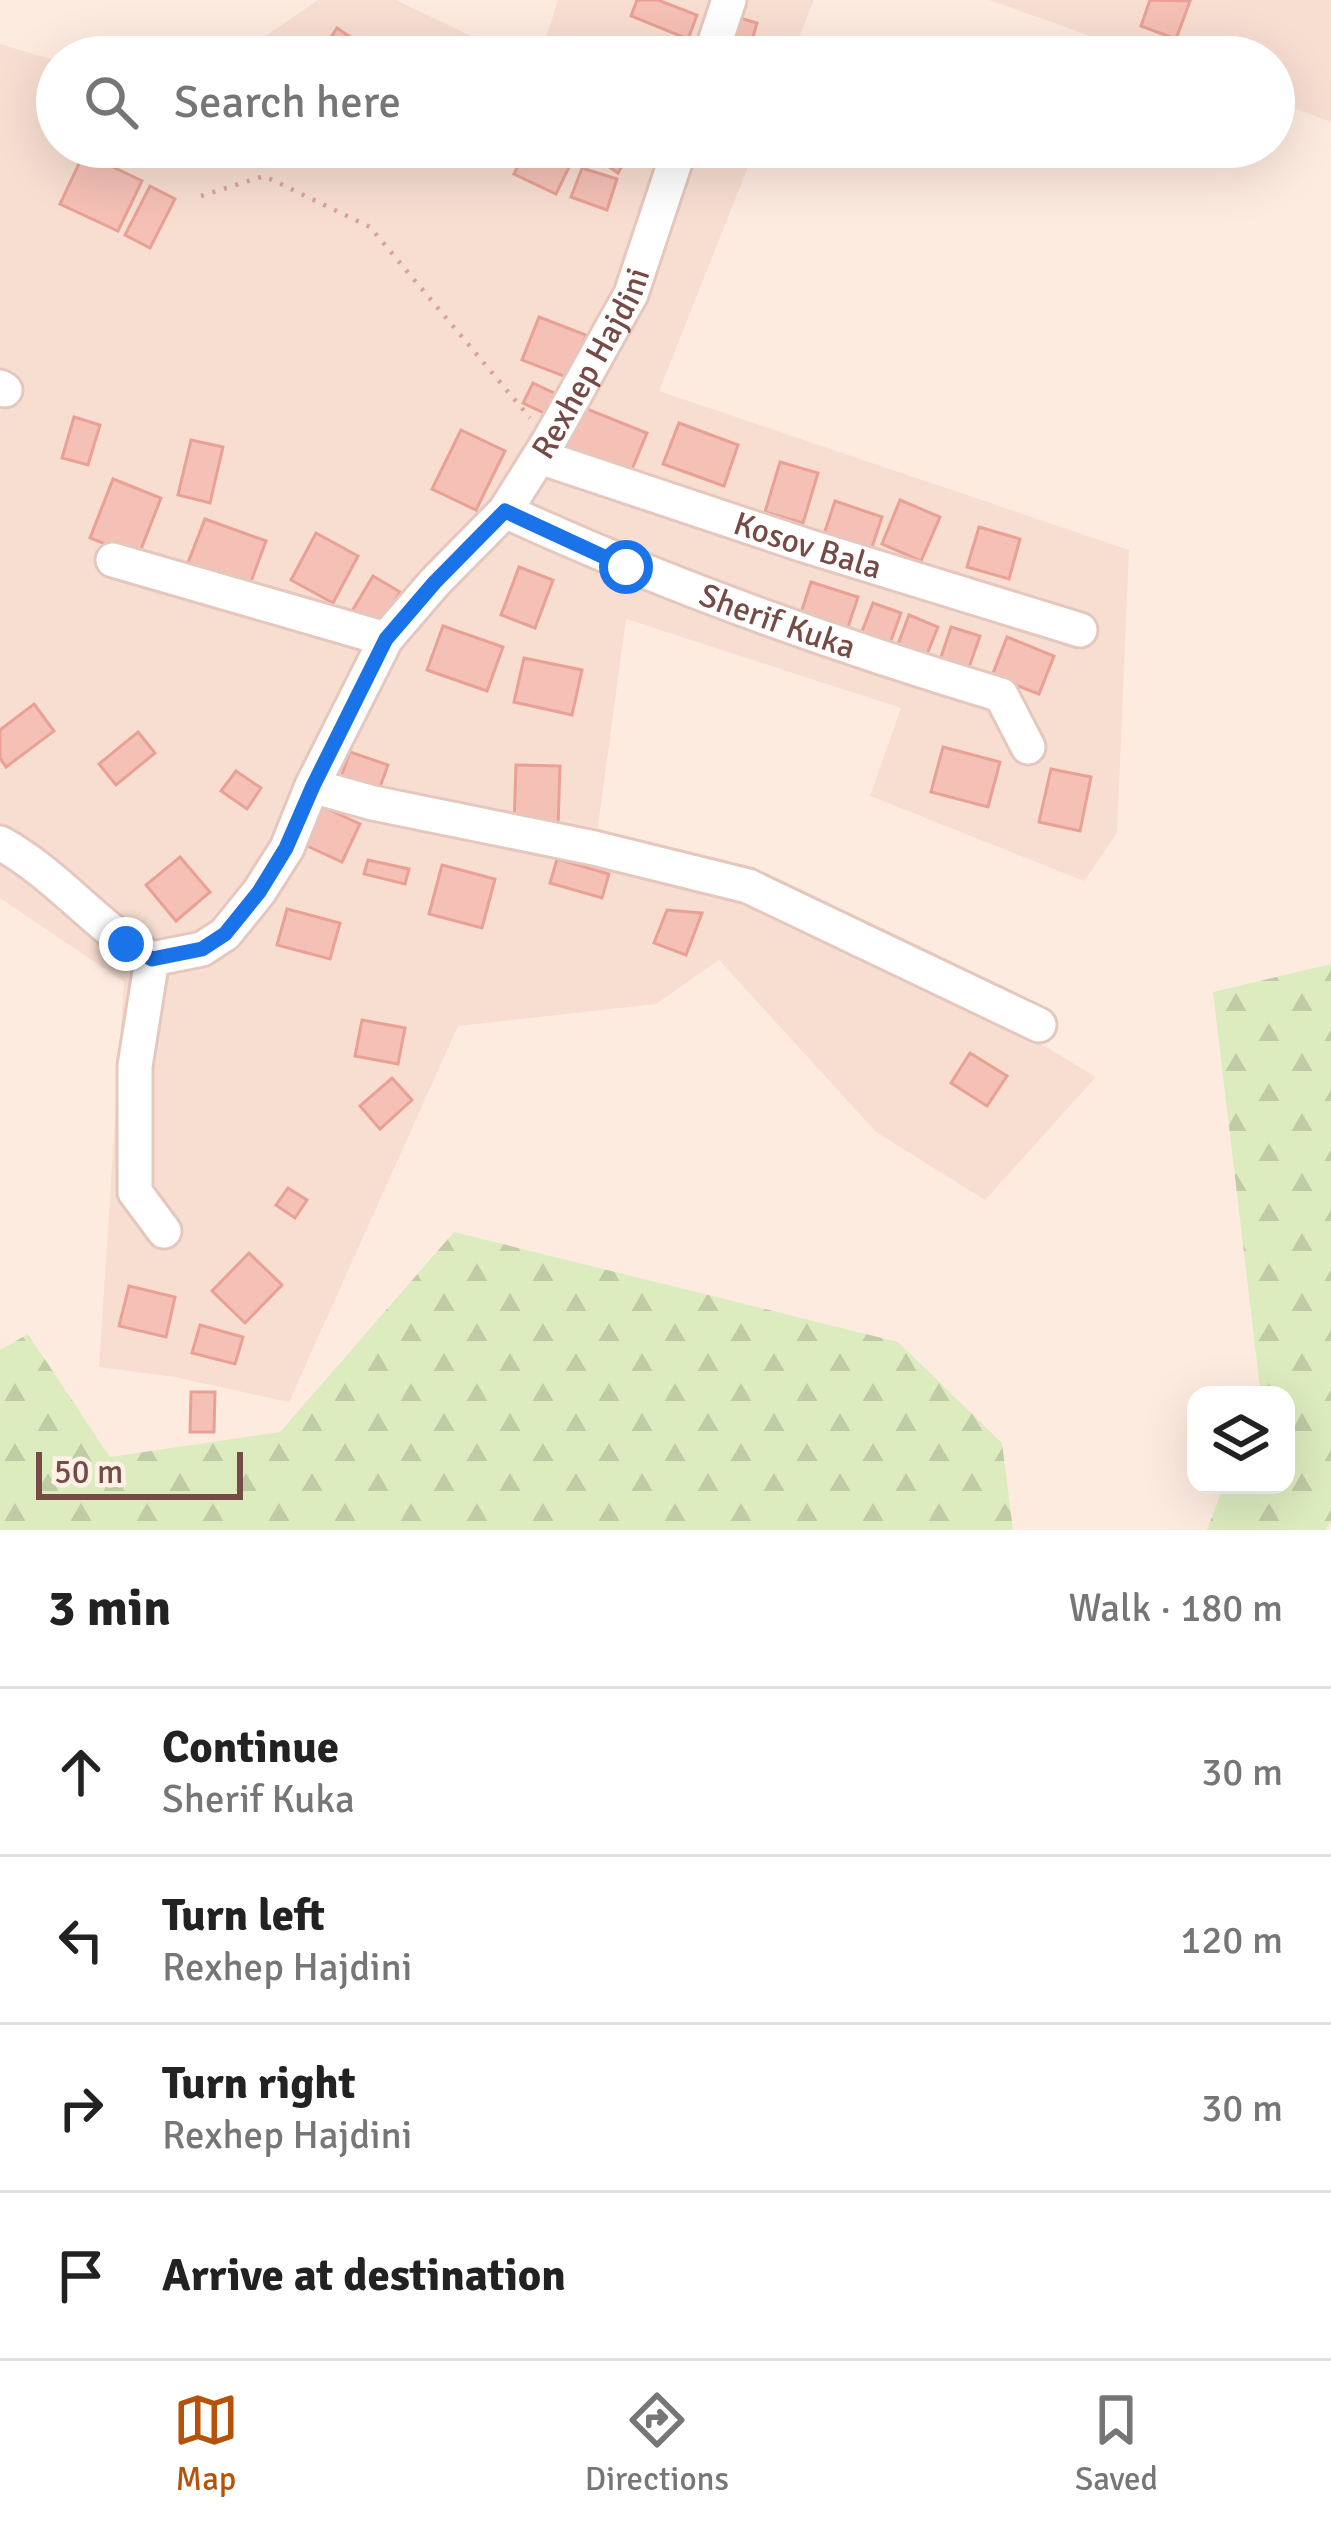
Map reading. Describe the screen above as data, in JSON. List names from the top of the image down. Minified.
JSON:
{"streets":{"street":["Rexhep Hajdini","Kosov Bala","Sherif Kuka"]},"crossings":[["Rexhep Hajdini","Kosov Bala"],["Rexhep Hajdini","Sherif Kuka"]],"scale_bar":"50 m","page":{"search":"Search here","scale":"50 m","heading":["3 min","Walk · 180 m"],"list":[["Continue","Sherif Kuka","30 m"],["Turn left","Rexhep Hajdini","120 m"],["Turn right","Rexhep Hajdini","30 m"],"Arrive at destination"],"nav":["Map","Directions","Saved"]}}
